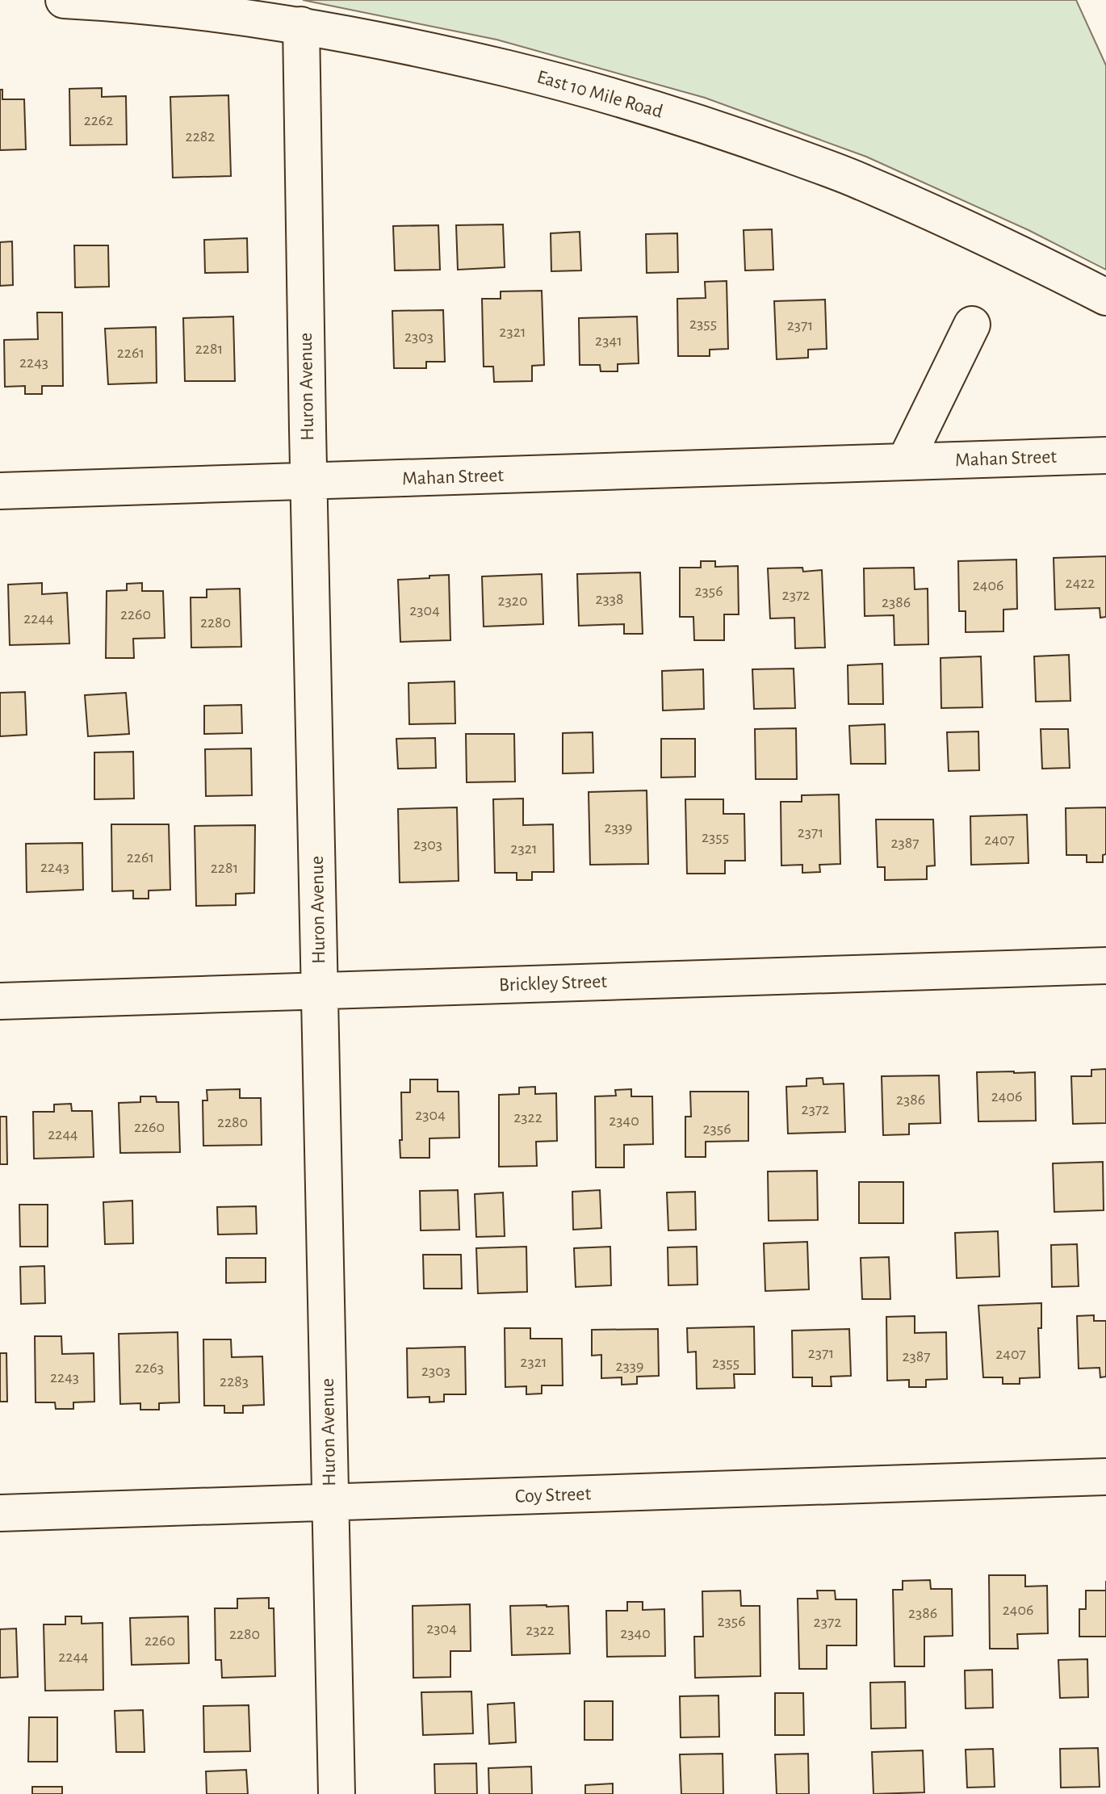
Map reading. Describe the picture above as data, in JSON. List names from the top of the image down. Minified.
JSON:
{"streets":{"street":["East 10 Mile Road","Huron Avenue","Mahan Street","Brickley Street","Coy Street"]},"crossings":[["East 10 Mile Road","Huron Avenue"],["Huron Avenue","Mahan Street"],["Huron Avenue","Brickley Street"],["Huron Avenue","Coy Street"]],"house_numbers":["2262","2282","2355","2371","2321","2303","2341","2281","2261","2243","2422","2406","2356","2372","2338","2320","2386","2304","2260","2244","2280","2339","2371","2355","2407","2387","2303","2321","2261","2243","2281","2406","2386","2372","2304","2322","2340","2280","2260","2356","2244","2371","2407","2387","2321","2355","2339","2263","2303","2243","2283","2406","2386","2356","2372","2304","2322","2340","2280","2260","2244"]}
